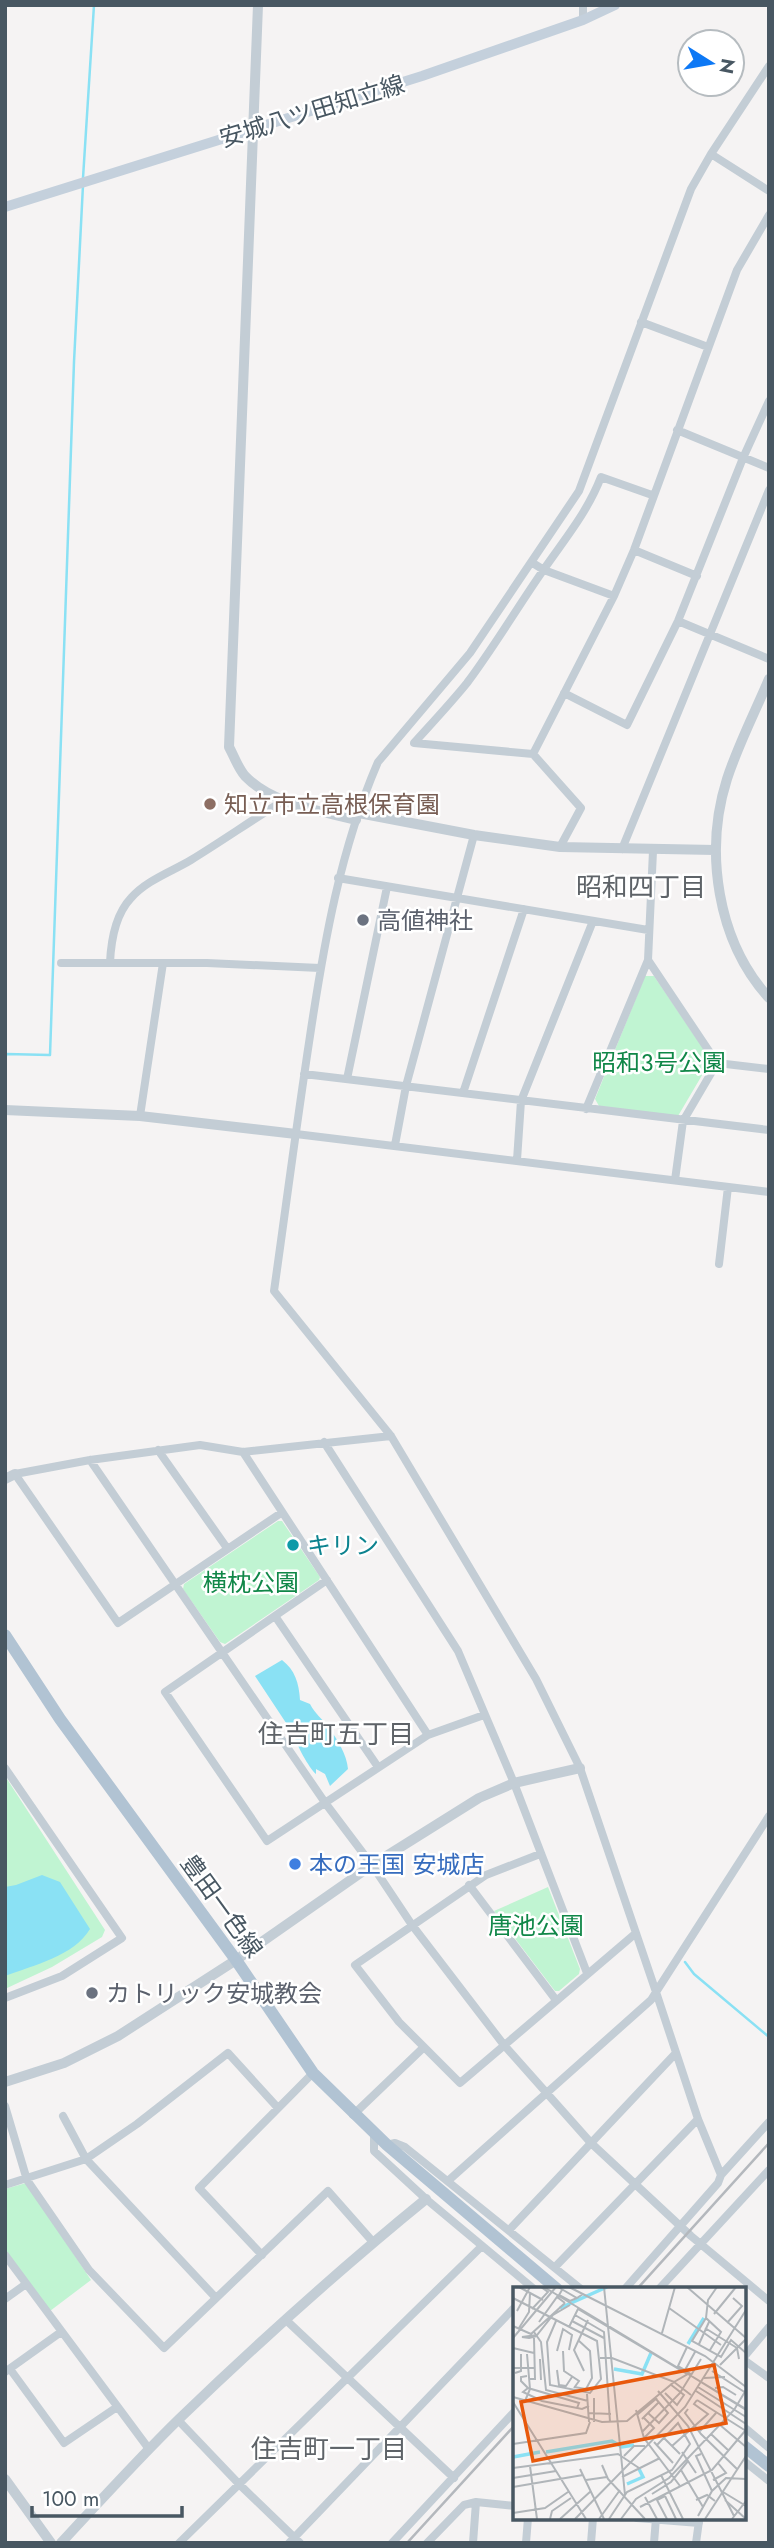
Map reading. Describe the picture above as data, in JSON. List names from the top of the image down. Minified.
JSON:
{"streets":{"main road":["安城八ツ田知立線","豊田一色線"]},"districts":["昭和四丁目","住吉町五丁目","住吉町一丁目"],"parks":["昭和３号公園","横枕公園","唐池公園"],"places":["知立市立高根保育園","高値神社","キリン","本の王国 安城店","カトリック安城教会"],"scale_bar":"100 m","north":"right"}
